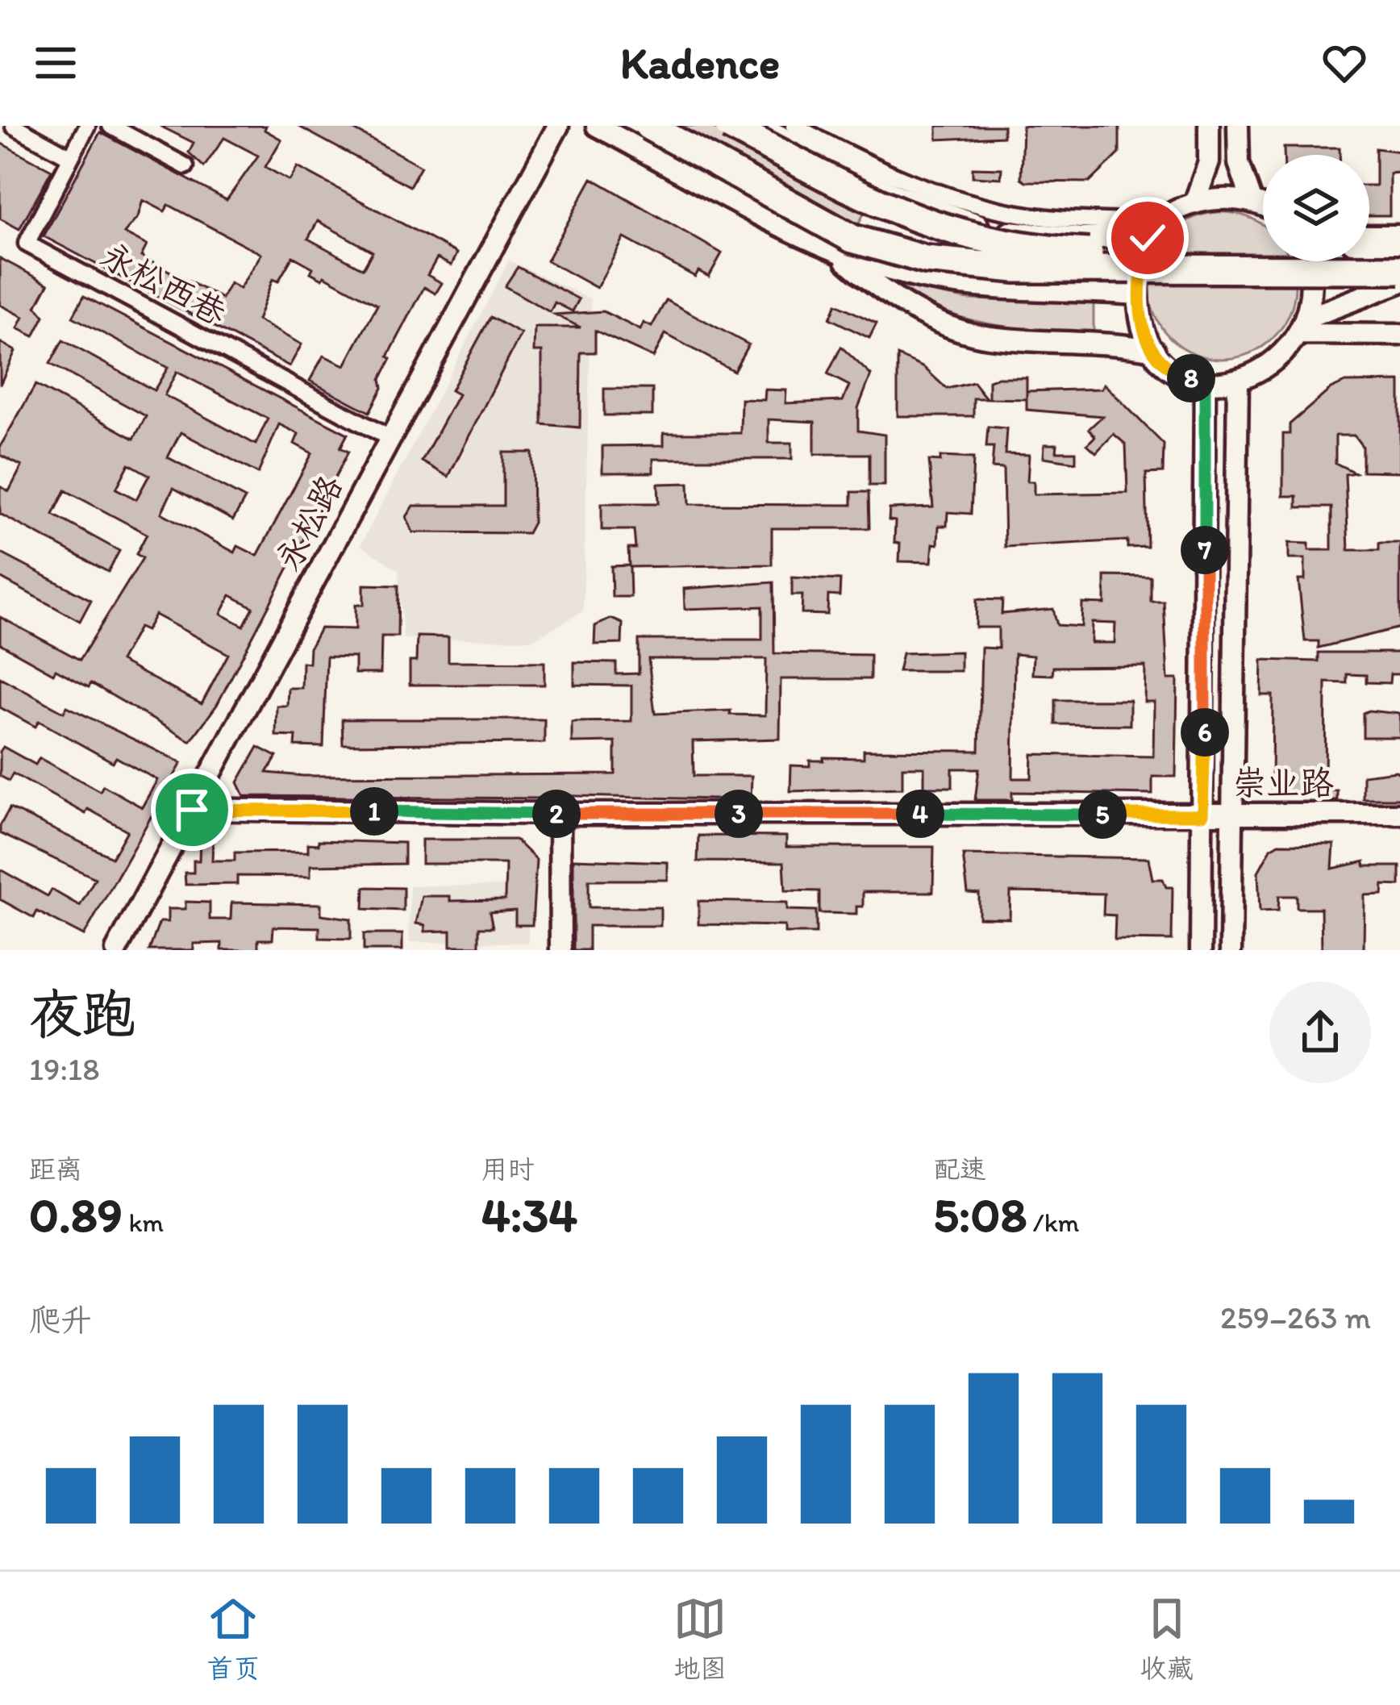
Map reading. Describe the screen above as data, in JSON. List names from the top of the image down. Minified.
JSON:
{"streets":{"main road":["永松路","崇业路"],"street":["永松西巷"]},"crossings":[["永松西巷","永松路"],["永松路","崇业路"]],"page":{"header":"Kadence","pins":["8","7","6","1","2","3","4","5"],"heading":["夜跑","19:18"],"stats":[["距离","0.89 km"],["用时","4:34"],["配速","5:08 /km"]],"chart":["爬升","259–263 m"],"tabs":["首页","地图","收藏"]}}
